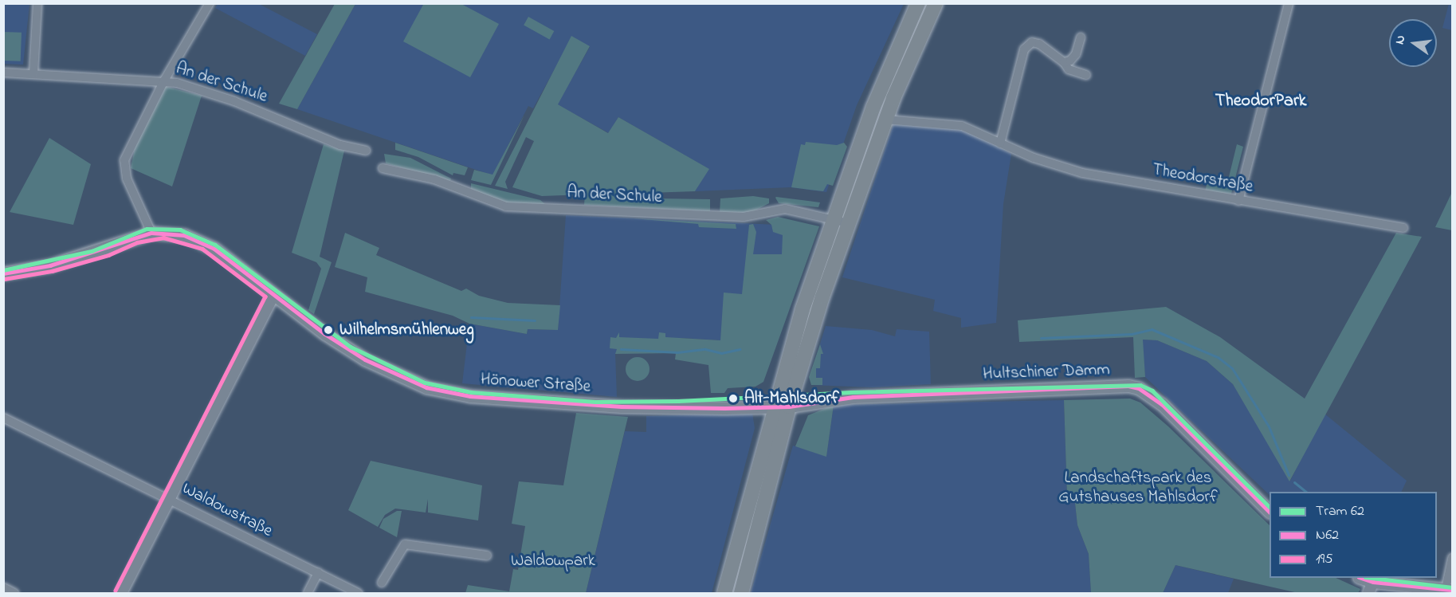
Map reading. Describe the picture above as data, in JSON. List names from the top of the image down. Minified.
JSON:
{"streets":{"main road":["Hultschiner Damm","Hönower Straße"],"street":["An der Schule","Theodorstraße","Waldowstraße"]},"crossings":[["Hultschiner Damm","Hönower Straße"]],"districts":["TheodorPark"],"parks":["Landschaftspark des Gutshauses Mahlsdorf","Waldowpark"],"places":["Wilhelmsmühlenweg","Alt-Mahlsdorf"],"lines":["tram line 62","transit line N62","transit line 195"],"legend":["Tram 62","N62","195"],"north":"left"}
